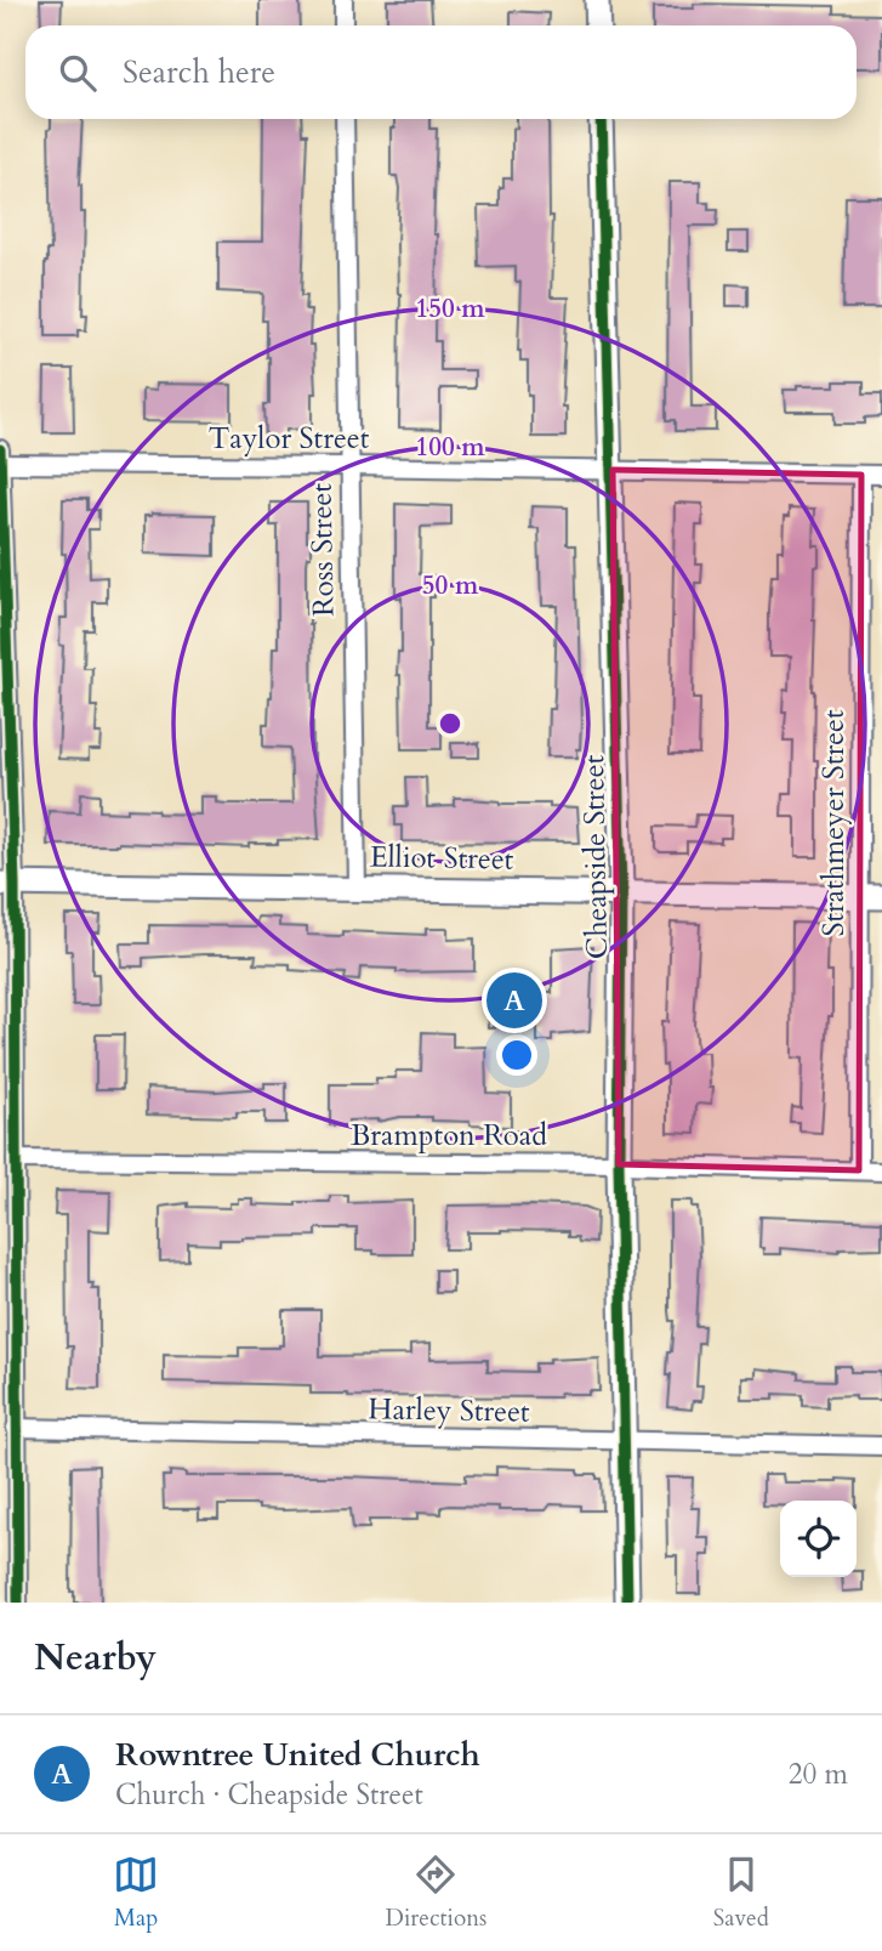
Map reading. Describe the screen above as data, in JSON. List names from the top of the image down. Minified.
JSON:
{"streets":{"street":["Taylor Street","Ross Street","Strathmeyer Street","Cheapside Street","Elliot Street","Brampton Road","Harley Street"]},"crossings":[["Taylor Street","Ross Street"],["Taylor Street","Strathmeyer Street"],["Taylor Street","Cheapside Street"],["Ross Street","Elliot Street"],["Strathmeyer Street","Elliot Street"],["Strathmeyer Street","Brampton Road"],["Cheapside Street","Elliot Street"],["Cheapside Street","Brampton Road"],["Cheapside Street","Harley Street"]],"page":{"search":"Search here","pins":"A","heading":"Nearby","list":[{"mark":"A","name":"Rowntree United Church","note":"Church · Cheapside Street","value":"20 m"}],"nav":["Map","Directions","Saved"]},"rings":["150 m","100 m","50 m"]}
